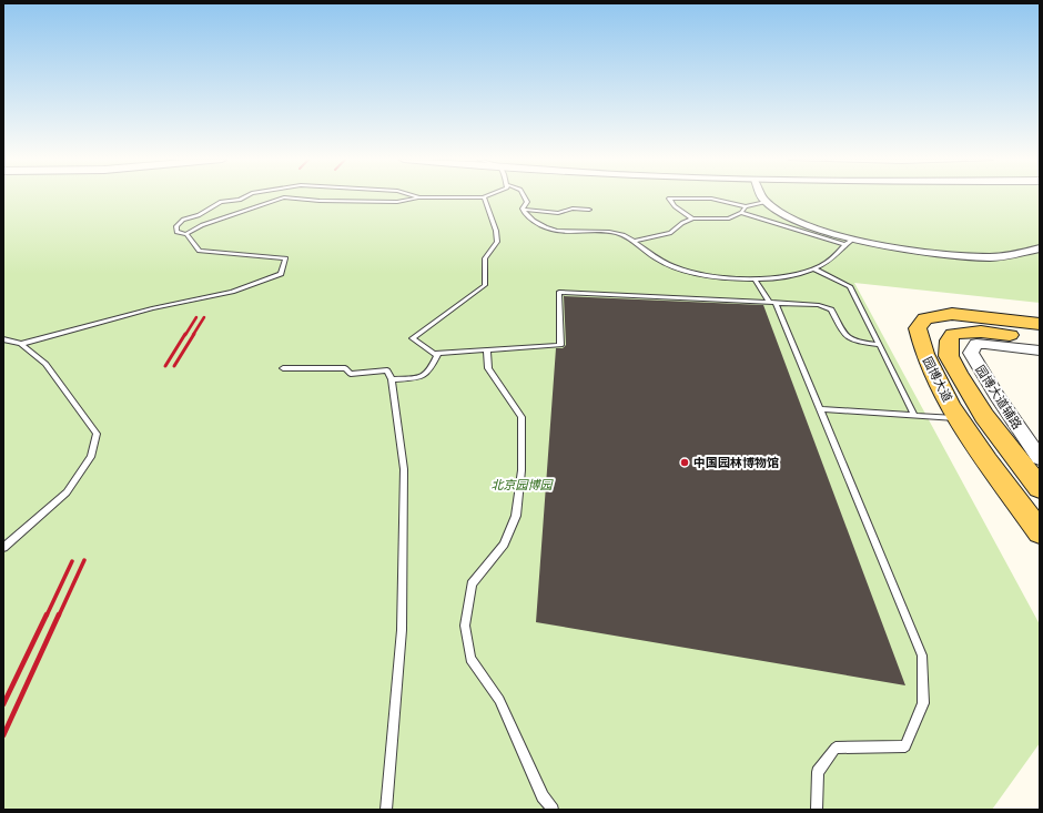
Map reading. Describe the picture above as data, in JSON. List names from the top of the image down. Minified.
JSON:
{"streets":{"main road":["园博大道"],"street":["园博大道辅路"]},"parks":["北京园博园"],"places":["中国园林博物馆"]}
